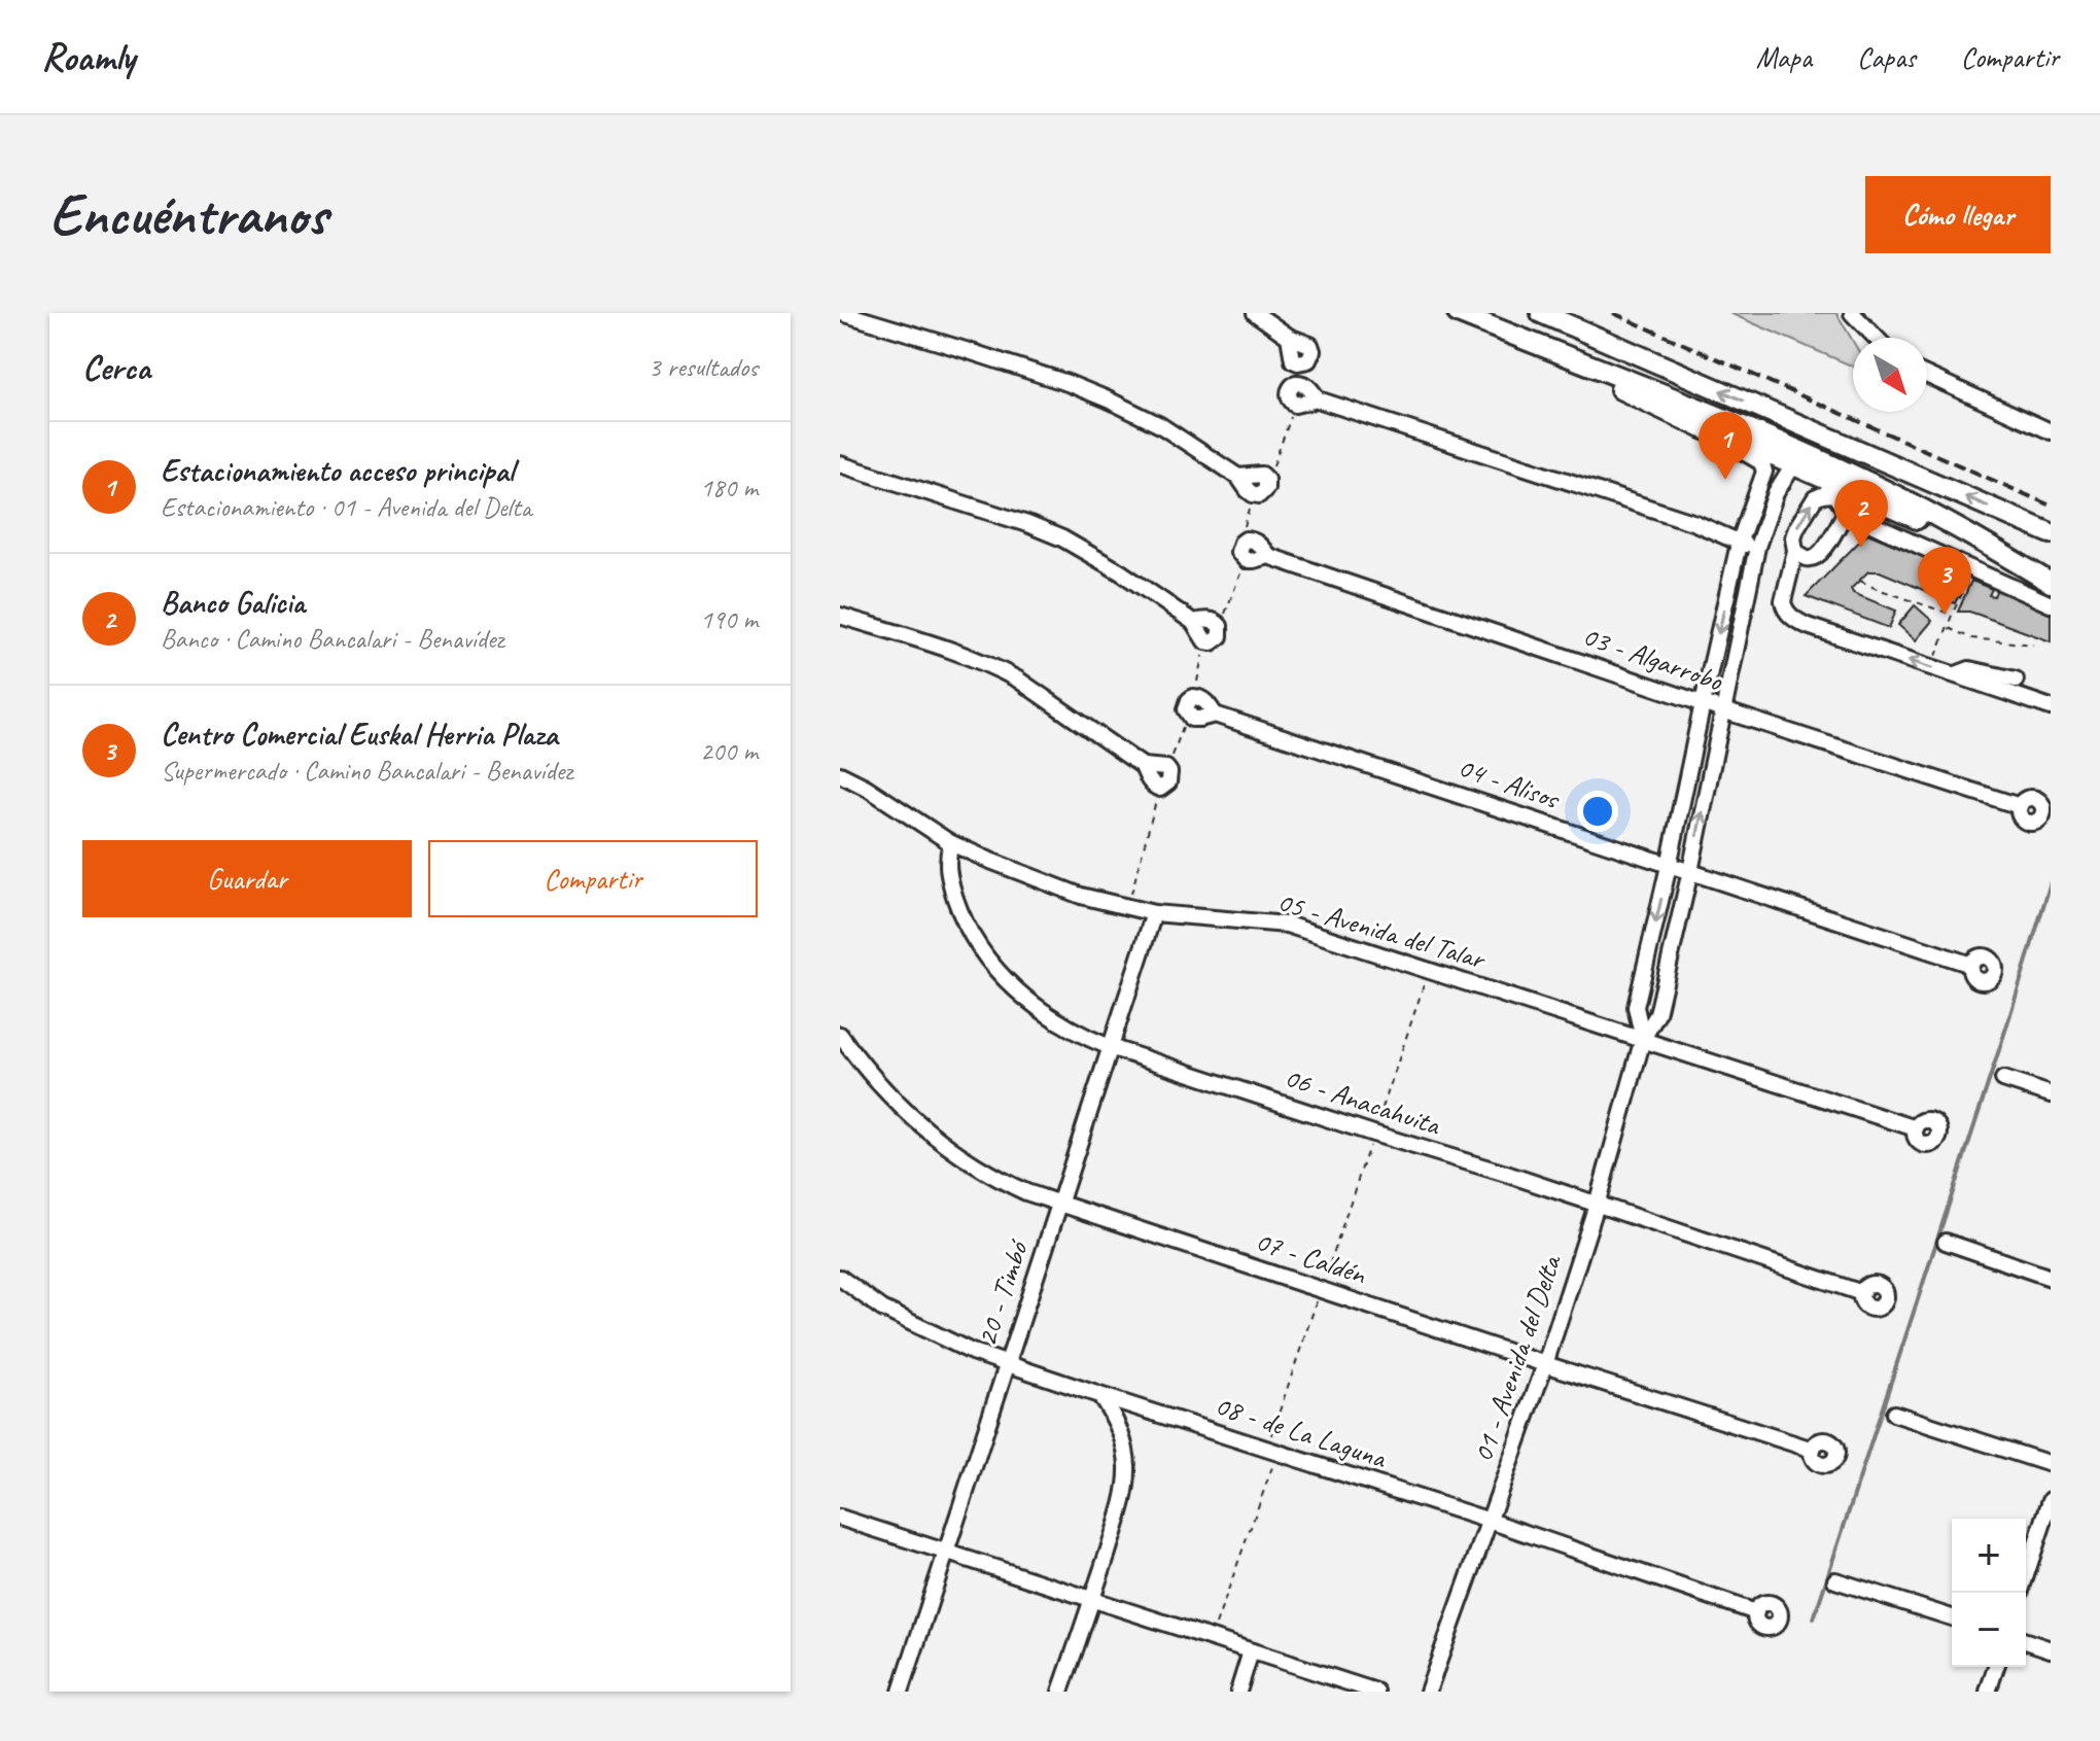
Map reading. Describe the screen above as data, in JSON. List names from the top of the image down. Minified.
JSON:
{"streets":{"street":["03 - Algarrobo","04 - Alisos","05 - Avenida del Talar","06 - Anacahuita","07 - Caldén","20 - Timbó","01 - Avenida del Delta","08 - de La Laguna"]},"crossings":[["03 - Algarrobo","01 - Avenida del Delta"],["04 - Alisos","01 - Avenida del Delta"],["05 - Avenida del Talar","06 - Anacahuita"],["05 - Avenida del Talar","20 - Timbó"],["05 - Avenida del Talar","01 - Avenida del Delta"],["06 - Anacahuita","20 - Timbó"],["06 - Anacahuita","01 - Avenida del Delta"],["07 - Caldén","20 - Timbó"],["07 - Caldén","01 - Avenida del Delta"],["20 - Timbó","08 - de La Laguna"],["01 - Avenida del Delta","08 - de La Laguna"]],"north":"bottom right","page":{"header":"Roamly","nav":["Mapa","Capas","Compartir"],"buttons":["Cómo llegar",["Guardar","Compartir"]],"title":"Encuéntranos","heading":["Cerca","3 resultados"],"pins":["1","2","3"],"list":[{"mark":"1","name":"Estacionamiento acceso principal","note":"Estacionamiento · 01 - Avenida del Delta","value":"180 m"},{"mark":"2","name":"Banco Galicia","note":"Banco · Camino Bancalari - Benavídez","value":"190 m"},{"mark":"3","name":"Centro Comercial Euskal Herria Plaza","note":"Supermercado · Camino Bancalari - Benavídez","value":"200 m"}],"map_buttons":["+","−"]}}
